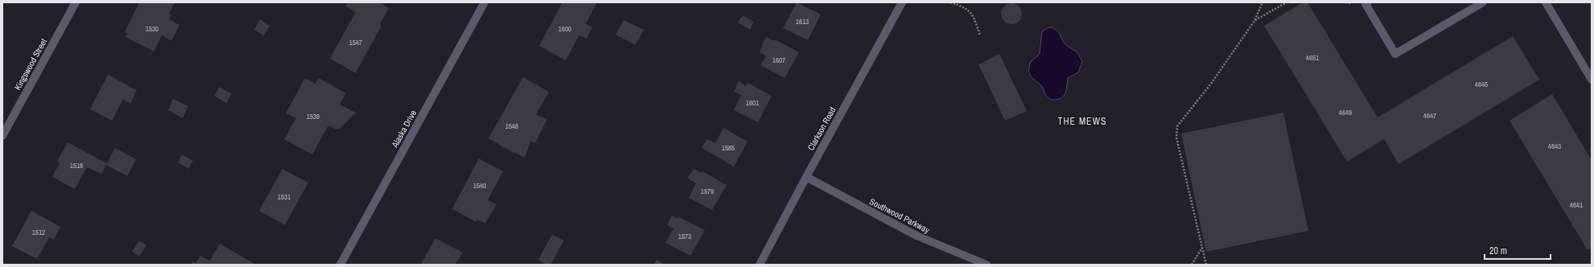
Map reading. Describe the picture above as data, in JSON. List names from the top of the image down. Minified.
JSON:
{"streets":{"street":["Kingswood Street","Alaska Drive","Clarkson Road","Southwood Parkway"]},"crossings":[["Clarkson Road","Southwood Parkway"]],"districts":["THE MEWS"],"house_numbers":["1613","1530","1600","1547","4651","1607","4645","1601","4649","4647","1539","1548","4643","1585","1518","1540","1579","1531","4641","1512","1573"],"scale_bar":"20 m"}
